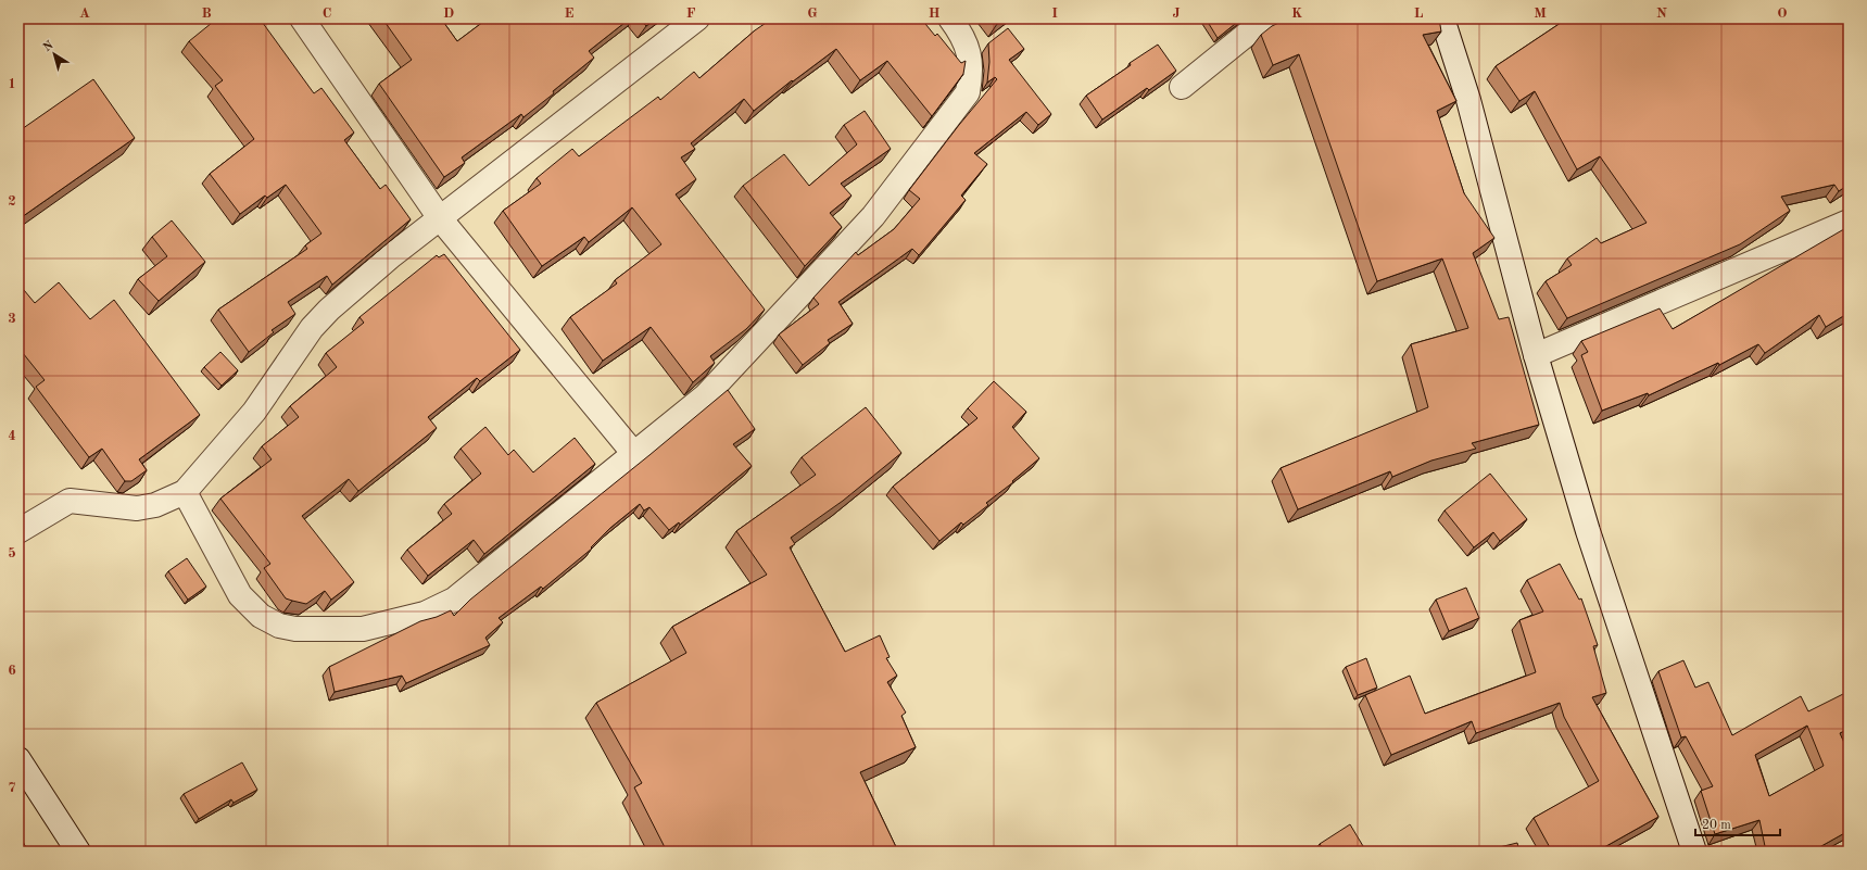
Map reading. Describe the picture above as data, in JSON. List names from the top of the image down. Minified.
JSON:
{"scale_bar":"20 m","north":"top left","grid":{"columns":["A","B","C","D","E","F","G","H","I","J","K","L","M","N","O"],"rows":["1","2","3","4","5","6","7"]}}
